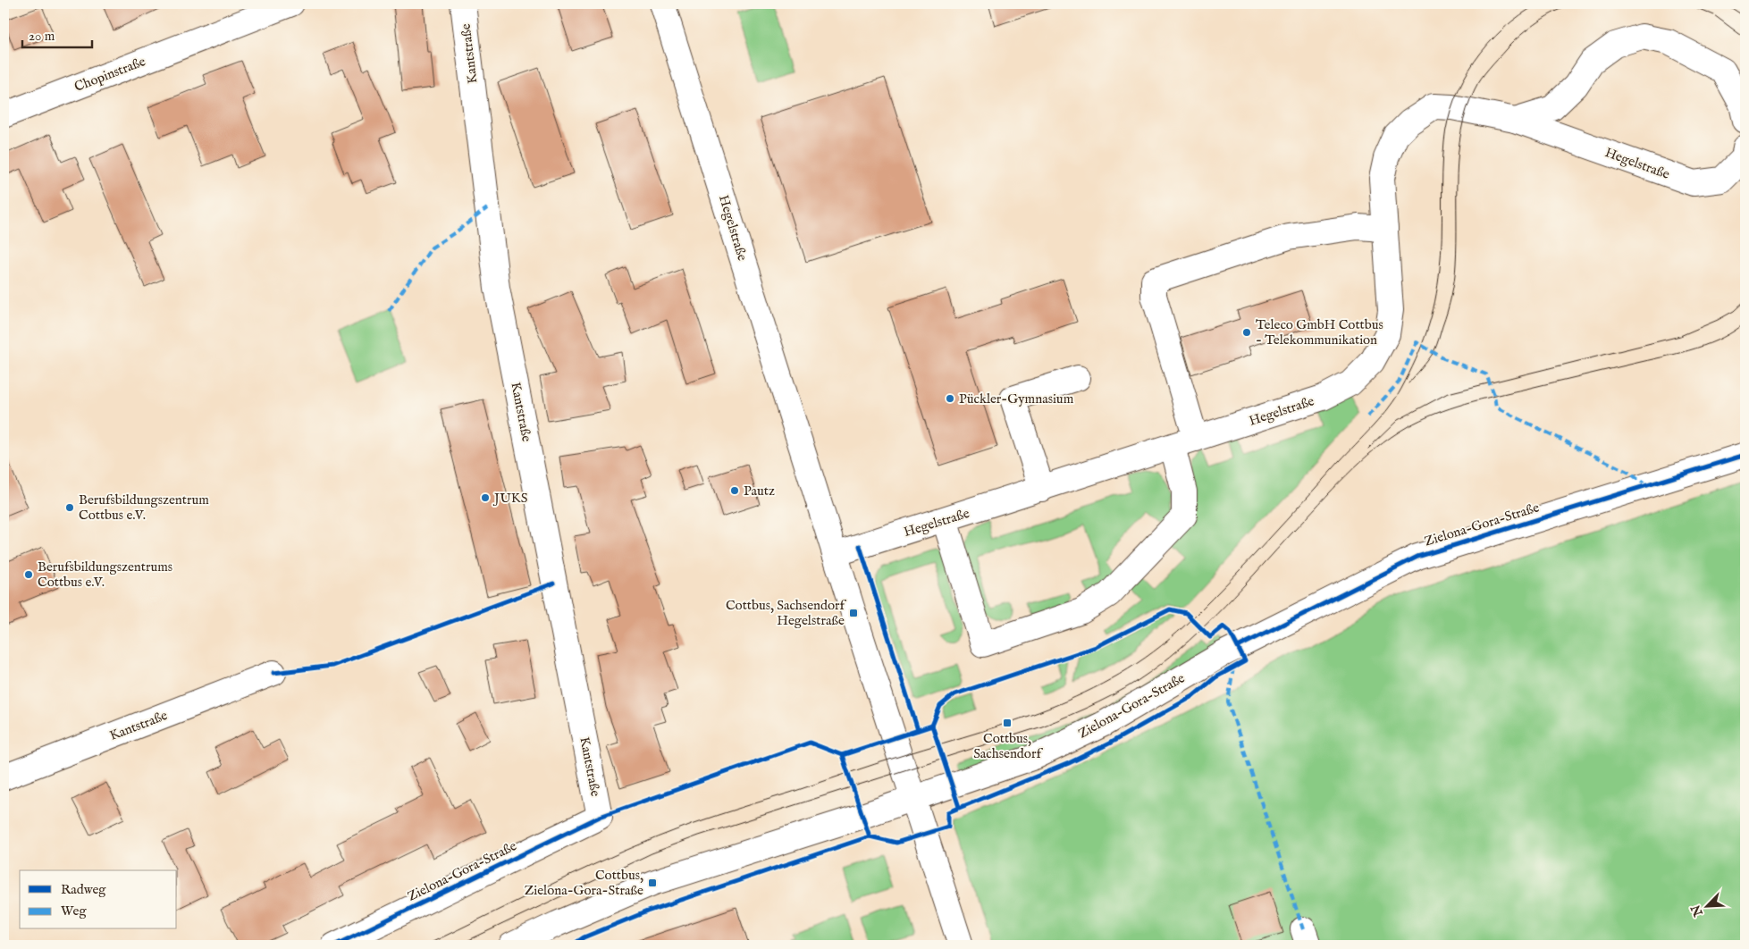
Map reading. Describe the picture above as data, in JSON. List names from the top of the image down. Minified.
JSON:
{"streets":{"street":["Kantstraße","Chopinstraße","Hegelstraße","Zielona-Gora-Straße"]},"crossings":[["Kantstraße","Zielona-Gora-Straße"],["Hegelstraße","Zielona-Gora-Straße"]],"places":{"other":["Teleco GmbH Cottbus - Telekommunikation","Pückler-Gymnasium","Pautz","JUKS","Berufsbildungszentrum Cottbus e.V.","Berufsbildungszentrums Cottbus e.V."],"transit":["Cottbus, Sachsendorf Hegelstraße","Cottbus, Sachsendorf","Cottbus, Zielona-Gora-Straße"]},"legend":["Radweg","Weg"],"scale_bar":"20 m","north":"bottom left"}
